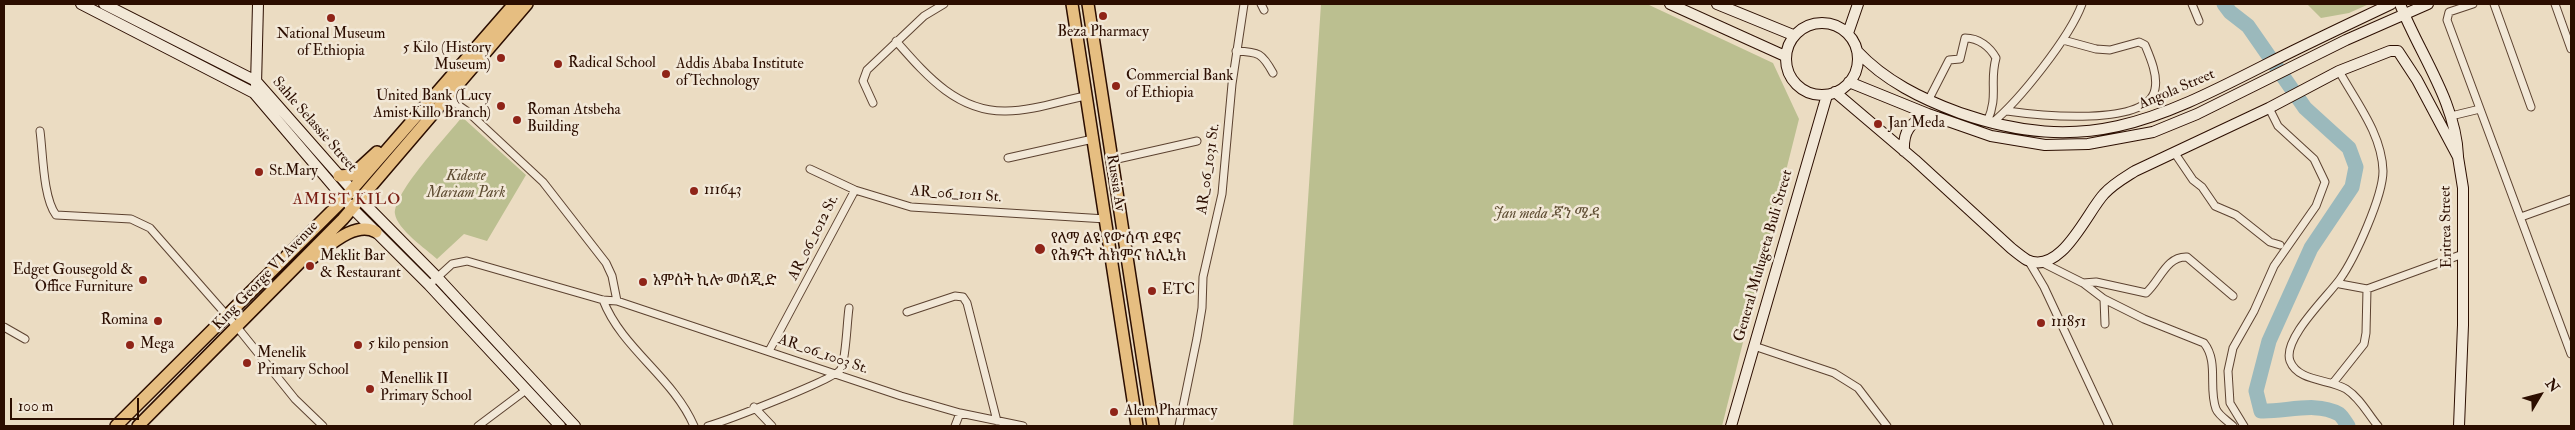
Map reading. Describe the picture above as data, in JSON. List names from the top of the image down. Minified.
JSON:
{"streets":{"main road":["Angola Street","Sahle Selassie Street","Russia Av","Eritrea Street","General Mulugeta Buli Street","King George VI Avenue"],"street":["AR_06_1031 St.","AR_06_1011 St.","AR_06_1012 St.","AR_06_1003 St."]},"crossings":[["Angola Street","General Mulugeta Buli Street"],["Sahle Selassie Street","King George VI Avenue"],["Russia Av","AR_06_1011 St."],["AR_06_1011 St.","AR_06_1012 St."],["AR_06_1012 St.","AR_06_1003 St."]],"districts":["AMIST KILO"],"parks":["Kideste Mariam Park","Jan meda ጃን ሜዳ"],"places":["Beza Pharmacy","National Museum of Ethiopia","5 Kilo (History Museum)","Radical School","Addis Ababa Institute ofTechnology","Commercial Bank of Ethiopia","United Bank (Lucy Amist Killo Branch)","Roman Atsbeha Building","Jan Meda","St.Mary","111643","የለማ ልዩ የውስጥ ደዌና የሕፃናት ሕክምና ክሊኒክ","Meklit Bar & Restaurant","Edget Gousegold & Office Furniture","አምስት ኪሎ መስጂድ","ETC","Romina","111851","Mega","5 kilo pension","Menelik Primary School","Menellik II Primary School","Alem Pharmacy"],"scale_bar":"100 m","north":"top right"}
